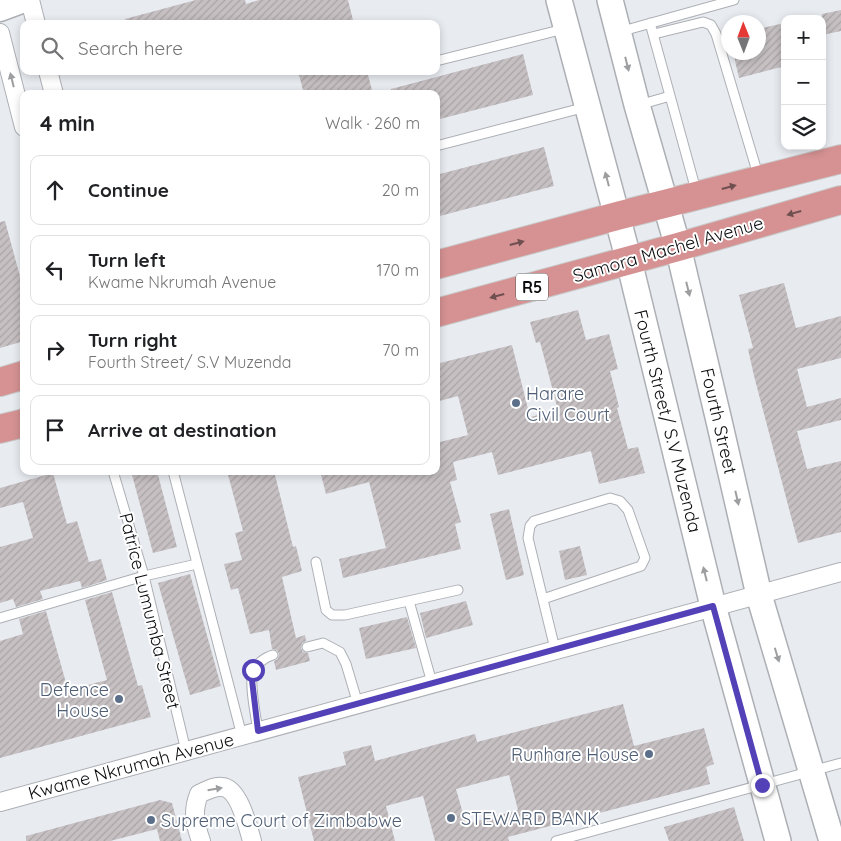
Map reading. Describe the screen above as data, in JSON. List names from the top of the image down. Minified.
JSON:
{"streets":{"highway":["Samora Machel Avenue","R5"],"main road":["Fourth Street/ S.V Muzenda","Fourth Street"],"street":["Kwame Nkrumah Avenue"],"lane":["Patrice Lumumba Street"]},"crossings":[["Samora Machel Avenue","Fourth Street/ S.V Muzenda"],["Samora Machel Avenue","Fourth Street"],["Fourth Street/ S.V Muzenda","Kwame Nkrumah Avenue"],["Fourth Street","Kwame Nkrumah Avenue"],["Patrice Lumumba Street","Kwame Nkrumah Avenue"]],"one_way":["Fourth Street/ S.V Muzenda","Fourth Street"],"places":["Harare Civil Court","Defence House","Runhare House","STEWARD BANK","Supreme Court of Zimbabwe"],"north":"top","page":{"map_buttons":["+","−"],"search":"Search here","heading":["4 min","Walk · 260 m"],"list":[["Continue","20 m"],["Turn left","Kwame Nkrumah Avenue","170 m"],["Turn right","Fourth Street/ S.V Muzenda","70 m"],"Arrive at destination"]}}
